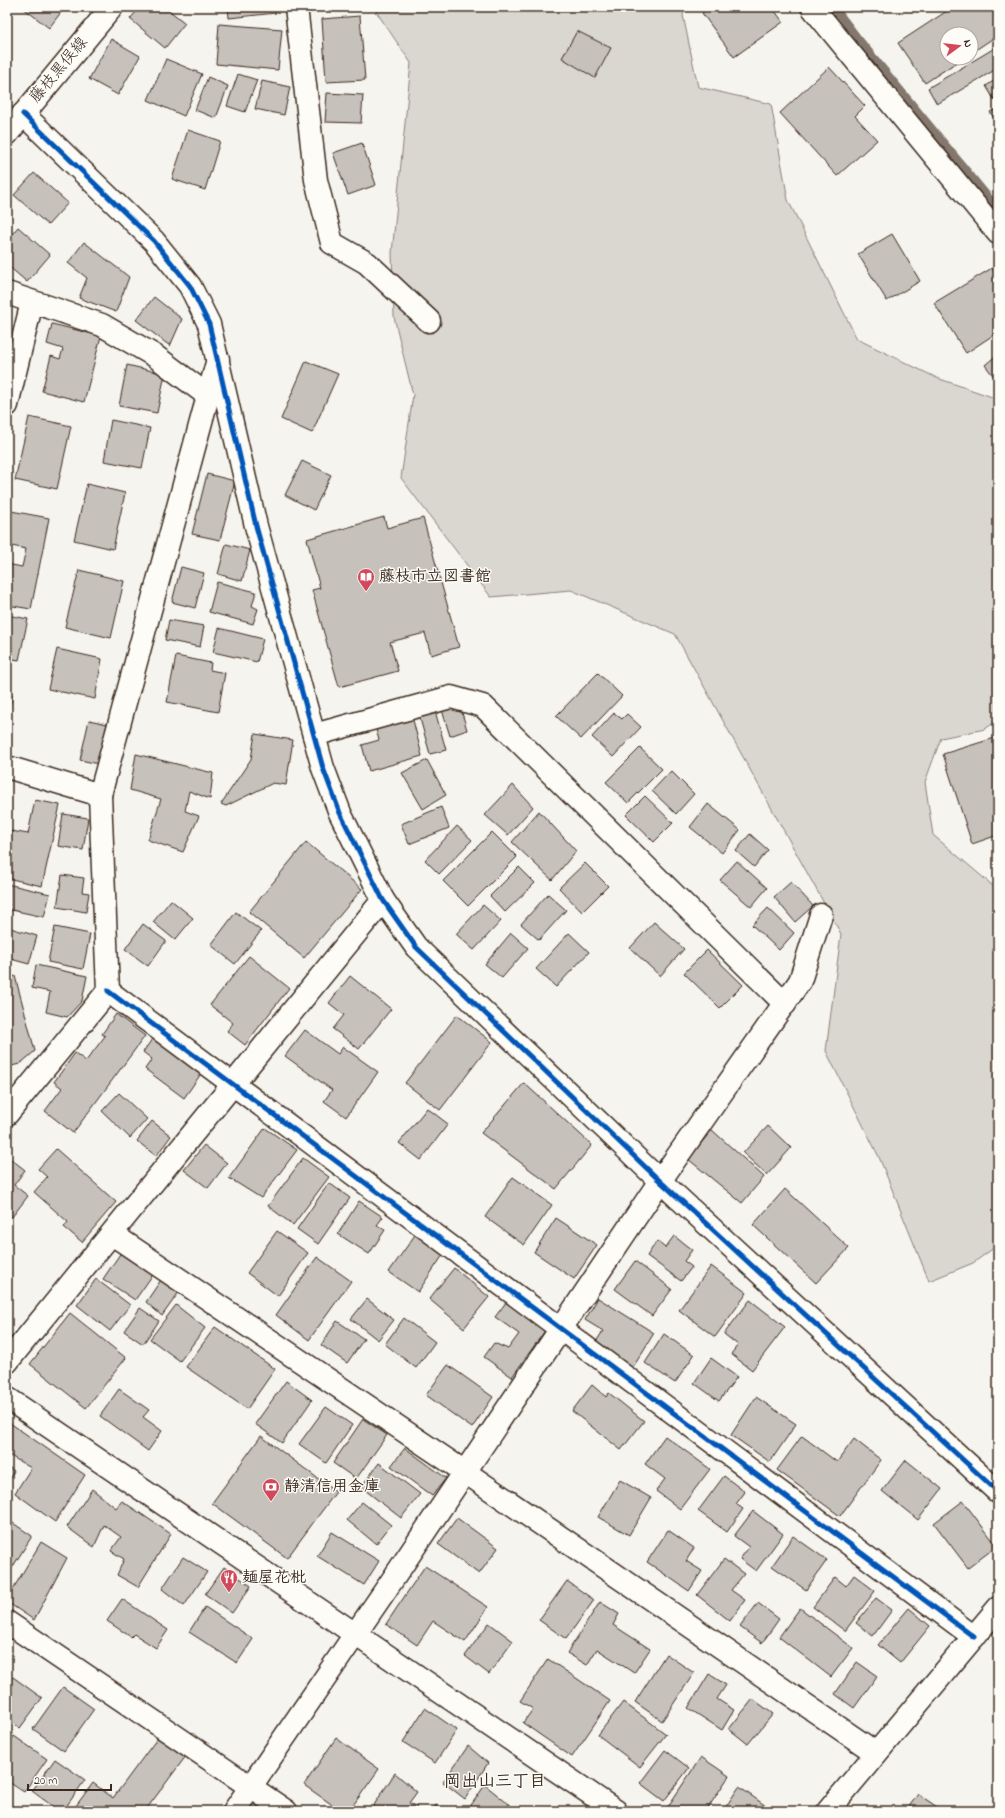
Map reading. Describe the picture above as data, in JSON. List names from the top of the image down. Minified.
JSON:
{"streets":{"street":["藤枝黒俣線"]},"districts":["岡出山三丁目"],"places":{"library":["藤枝市立図書館"],"bank":["静清信用金庫"],"restaurant":["麺屋花枇"]},"scale_bar":"20 m","north":"right"}
